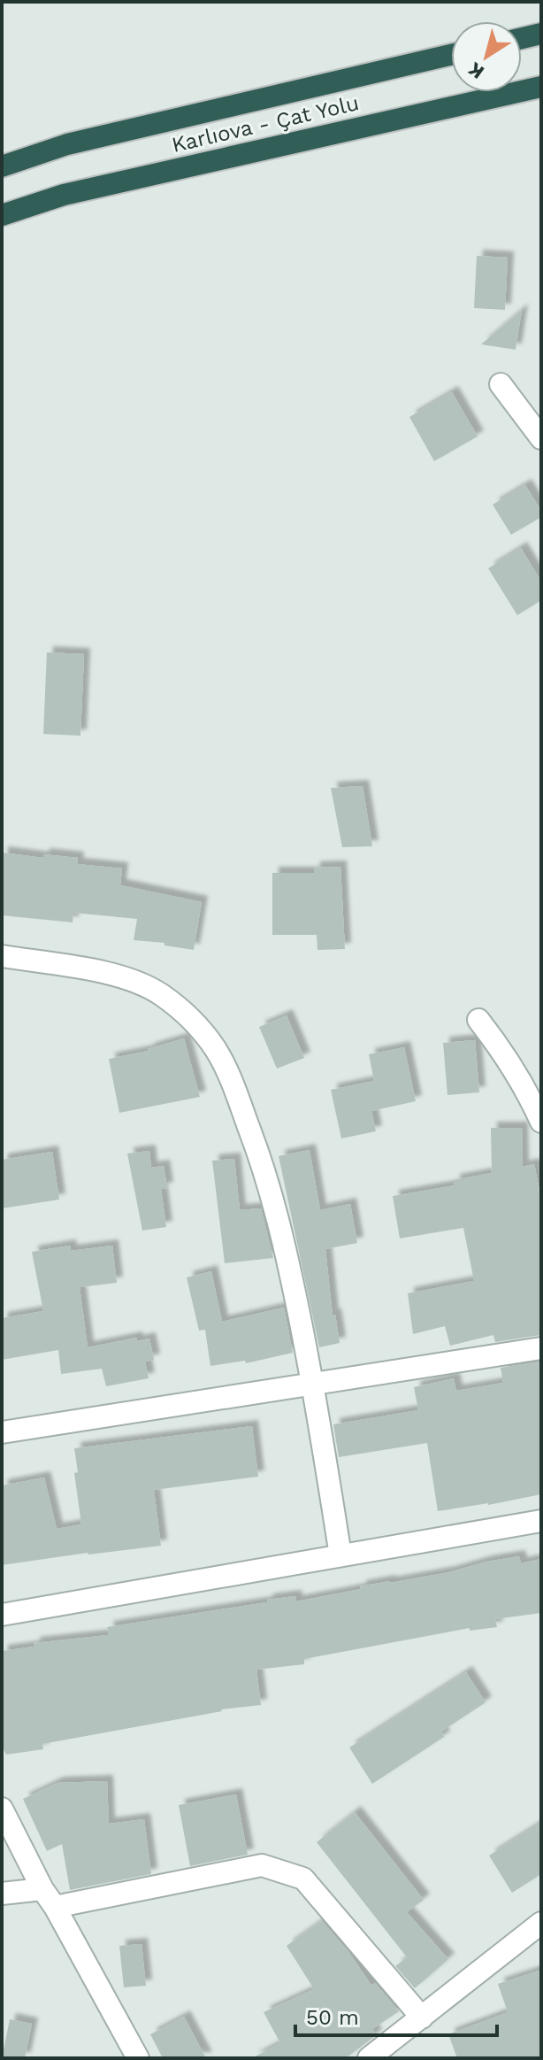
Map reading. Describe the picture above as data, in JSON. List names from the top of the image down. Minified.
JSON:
{"streets":{"highway":["Karlıova - Çat Yolu"]},"scale_bar":"50 m","north":"bottom left"}
